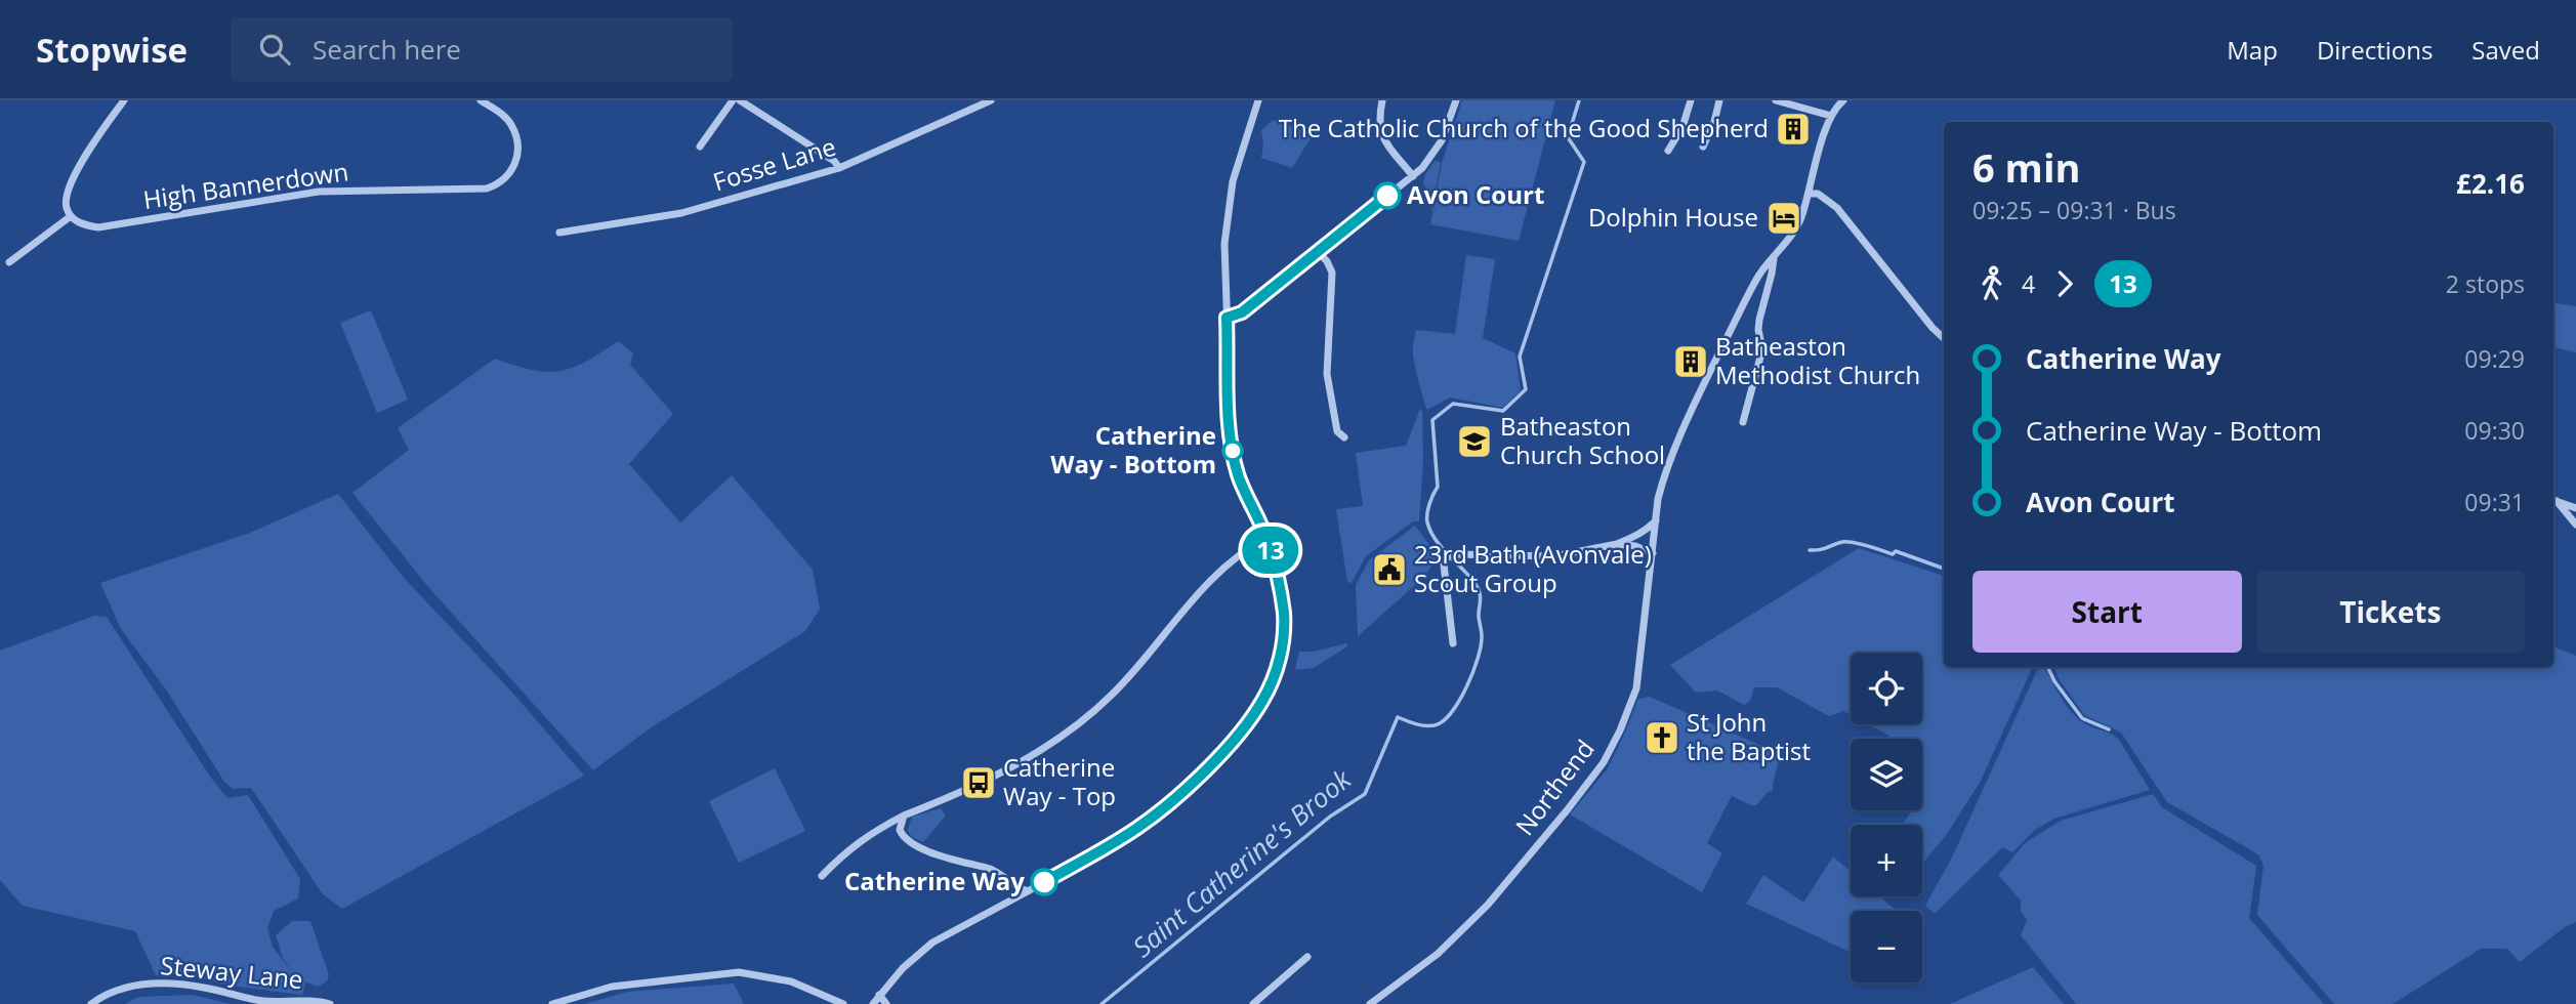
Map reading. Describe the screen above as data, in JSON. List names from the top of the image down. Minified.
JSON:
{"streets":{"street":["Fosse Lane","High Bannerdown","Northend","Steway Lane"]},"water":["Saint Catherine's Brook"],"places":{"building":["The Catholic Church of the Good Shepherd","Batheaston Methodist Church"],"other":["Avon Court","Catherine Way - Bottom","Catherine Way"],"hotel":["Dolphin House"],"school or university":["Batheaston Church School"],"public building":["23rd Bath (Avonvale) Scout Group"],"church":["St John the Baptist"],"bus stop":["Catherine Way - Top"]},"lines":["bus line 13"],"page":{"header":"Stopwise","search":"Search here","nav":["Map","Directions","Saved"],"on_map":"13","heading":["6 min","09:25 – 09:31 · Bus","£2.16"],"legs":["4","13","2 stops"],"list":[{"name":"Catherine Way","value":"09:29"},{"name":"Catherine Way - Bottom","value":"09:30"},{"name":"Avon Court","value":"09:31"}],"buttons":["Start","Tickets"],"map_buttons":["+","−"]}}
